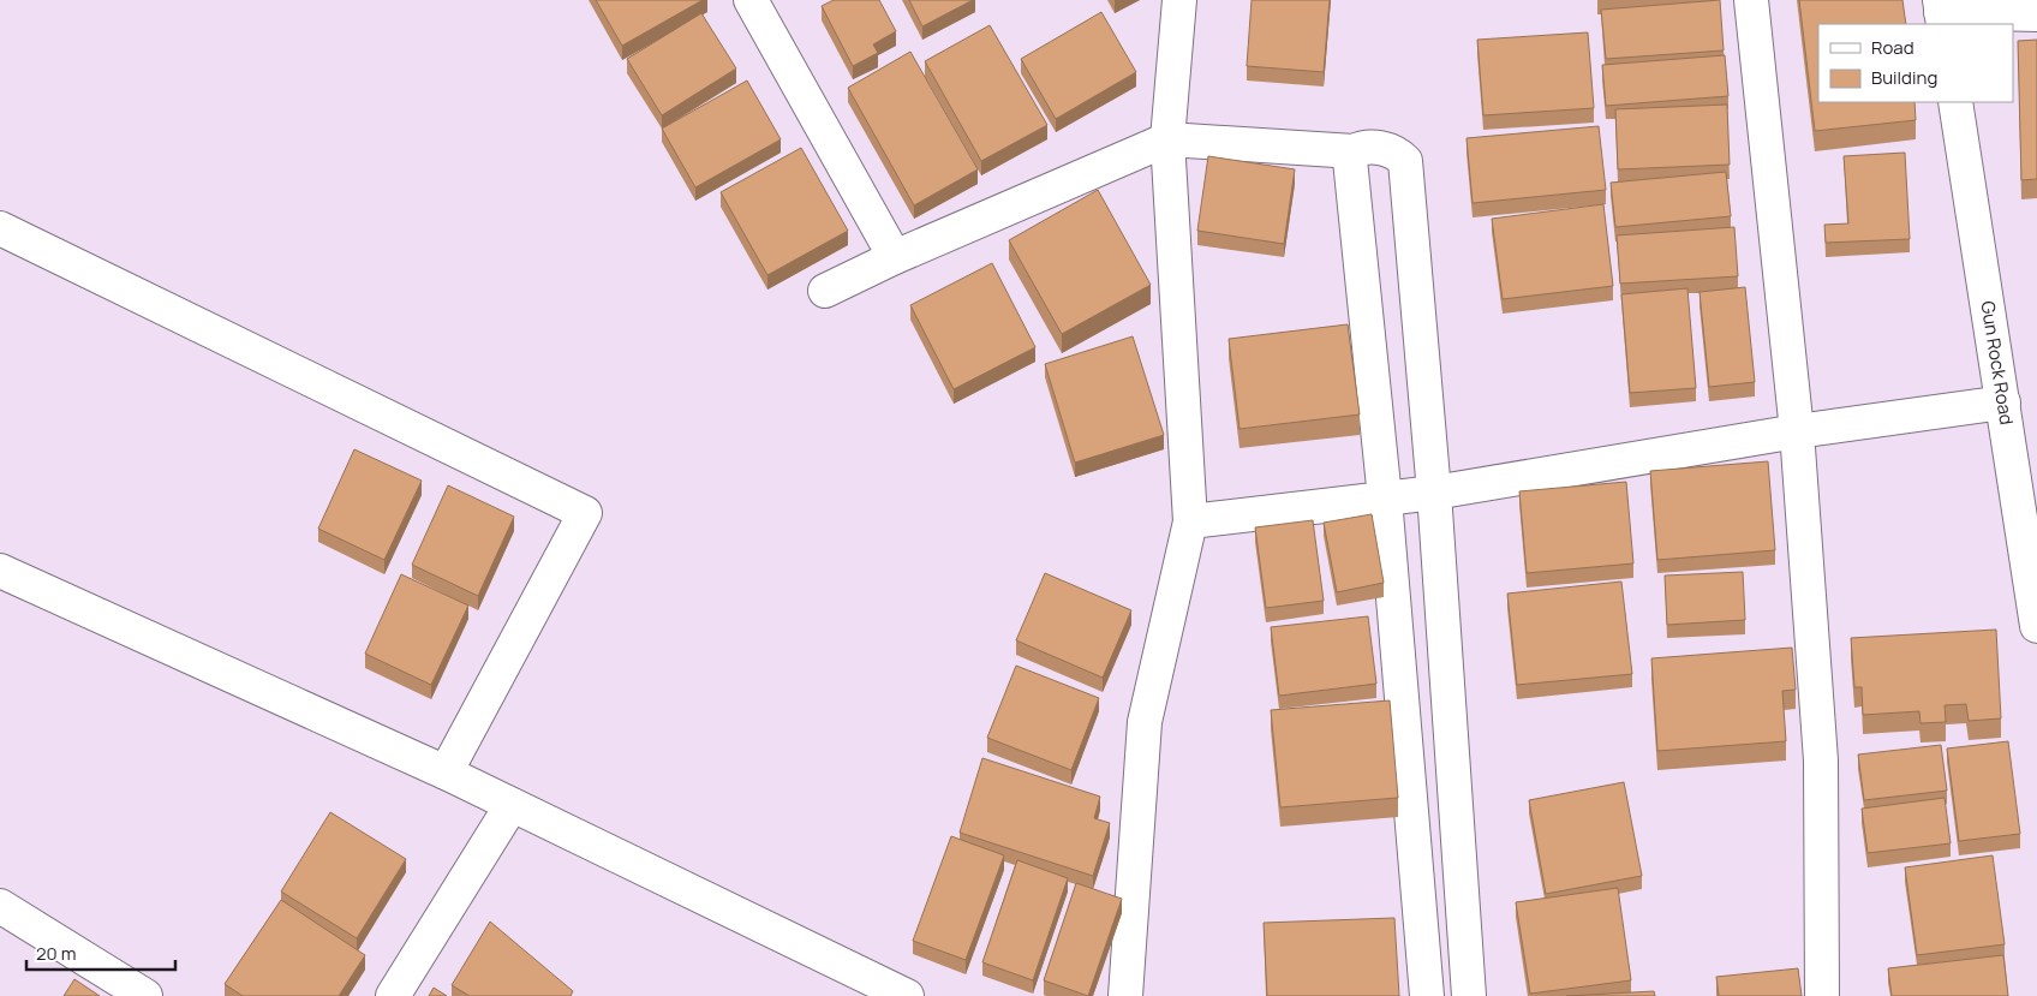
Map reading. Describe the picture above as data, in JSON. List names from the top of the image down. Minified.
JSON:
{"streets":{"street":["Gun Rock Road"]},"legend":["Road","Building"],"scale_bar":"20 m"}
